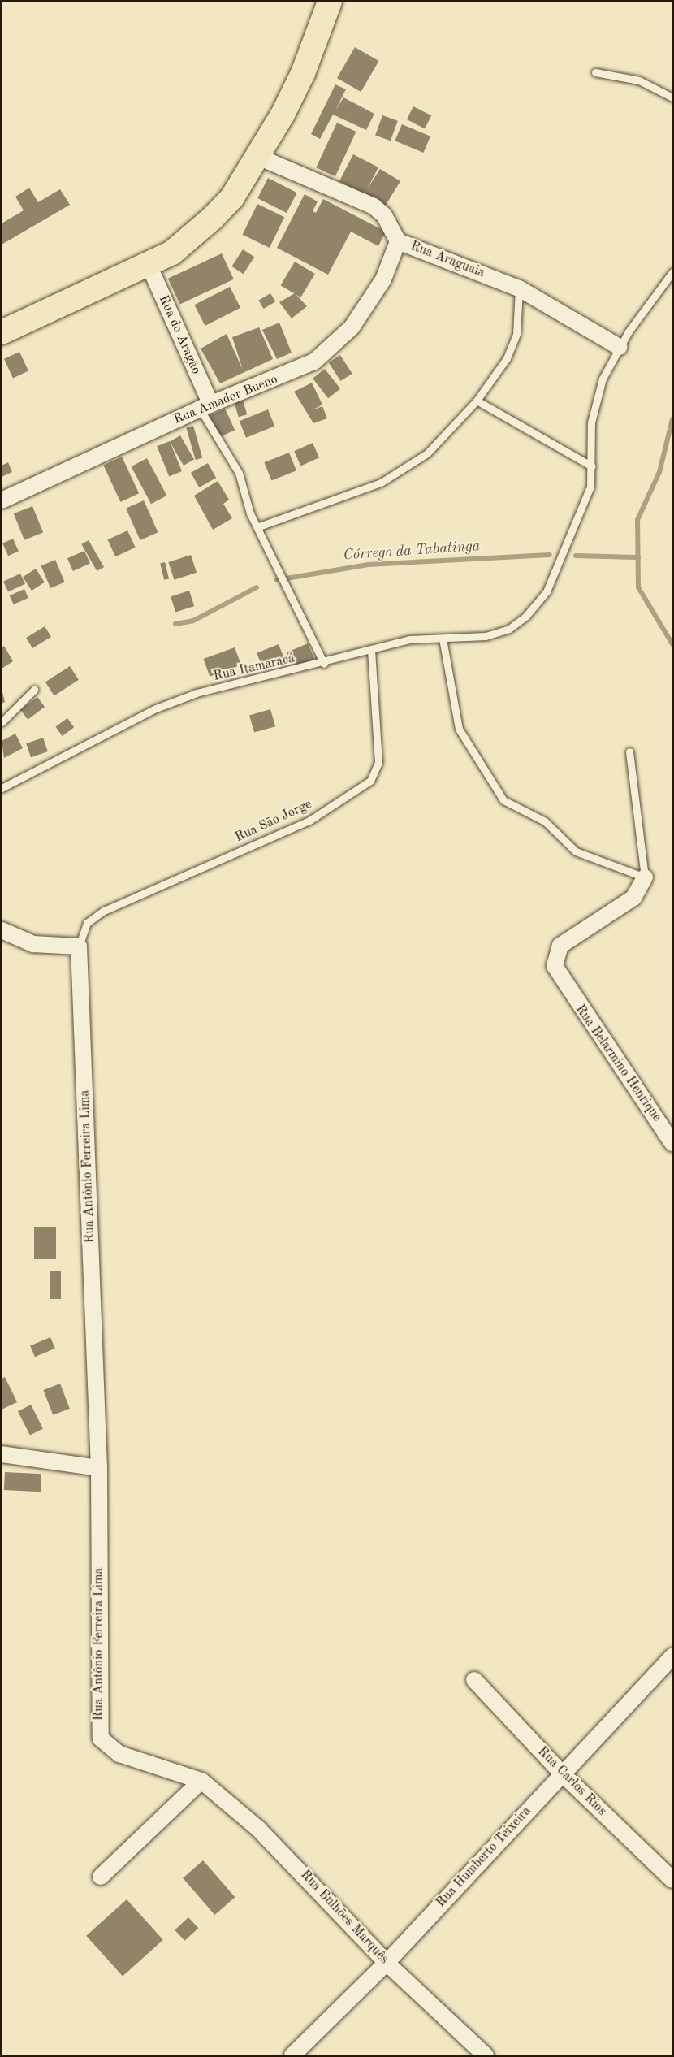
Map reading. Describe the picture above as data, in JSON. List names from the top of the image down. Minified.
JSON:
{"streets":{"street":["Rua Araguaia","Rua do Aragão","Rua Amador Bueno","Rua Belarmino Henrique","Rua Antônio Ferreira Lima","Rua Carlos Rios","Rua Humberto Teixeira","Rua Bulhões Marquês"],"lane":["Rua Itamaracá","Rua São Jorge"]},"crossings":[["Rua Araguaia","Rua Amador Bueno"],["Rua Araguaia","Rua Itamaracá"],["Rua do Aragão","Rua Amador Bueno"],["Rua Itamaracá","Rua São Jorge"],["Rua São Jorge","Rua Antônio Ferreira Lima"],["Rua Antônio Ferreira Lima","Rua Bulhões Marquês"],["Rua Carlos Rios","Rua Humberto Teixeira"],["Rua Humberto Teixeira","Rua Bulhões Marquês"]],"water":["Córrego da Tabatinga"]}
